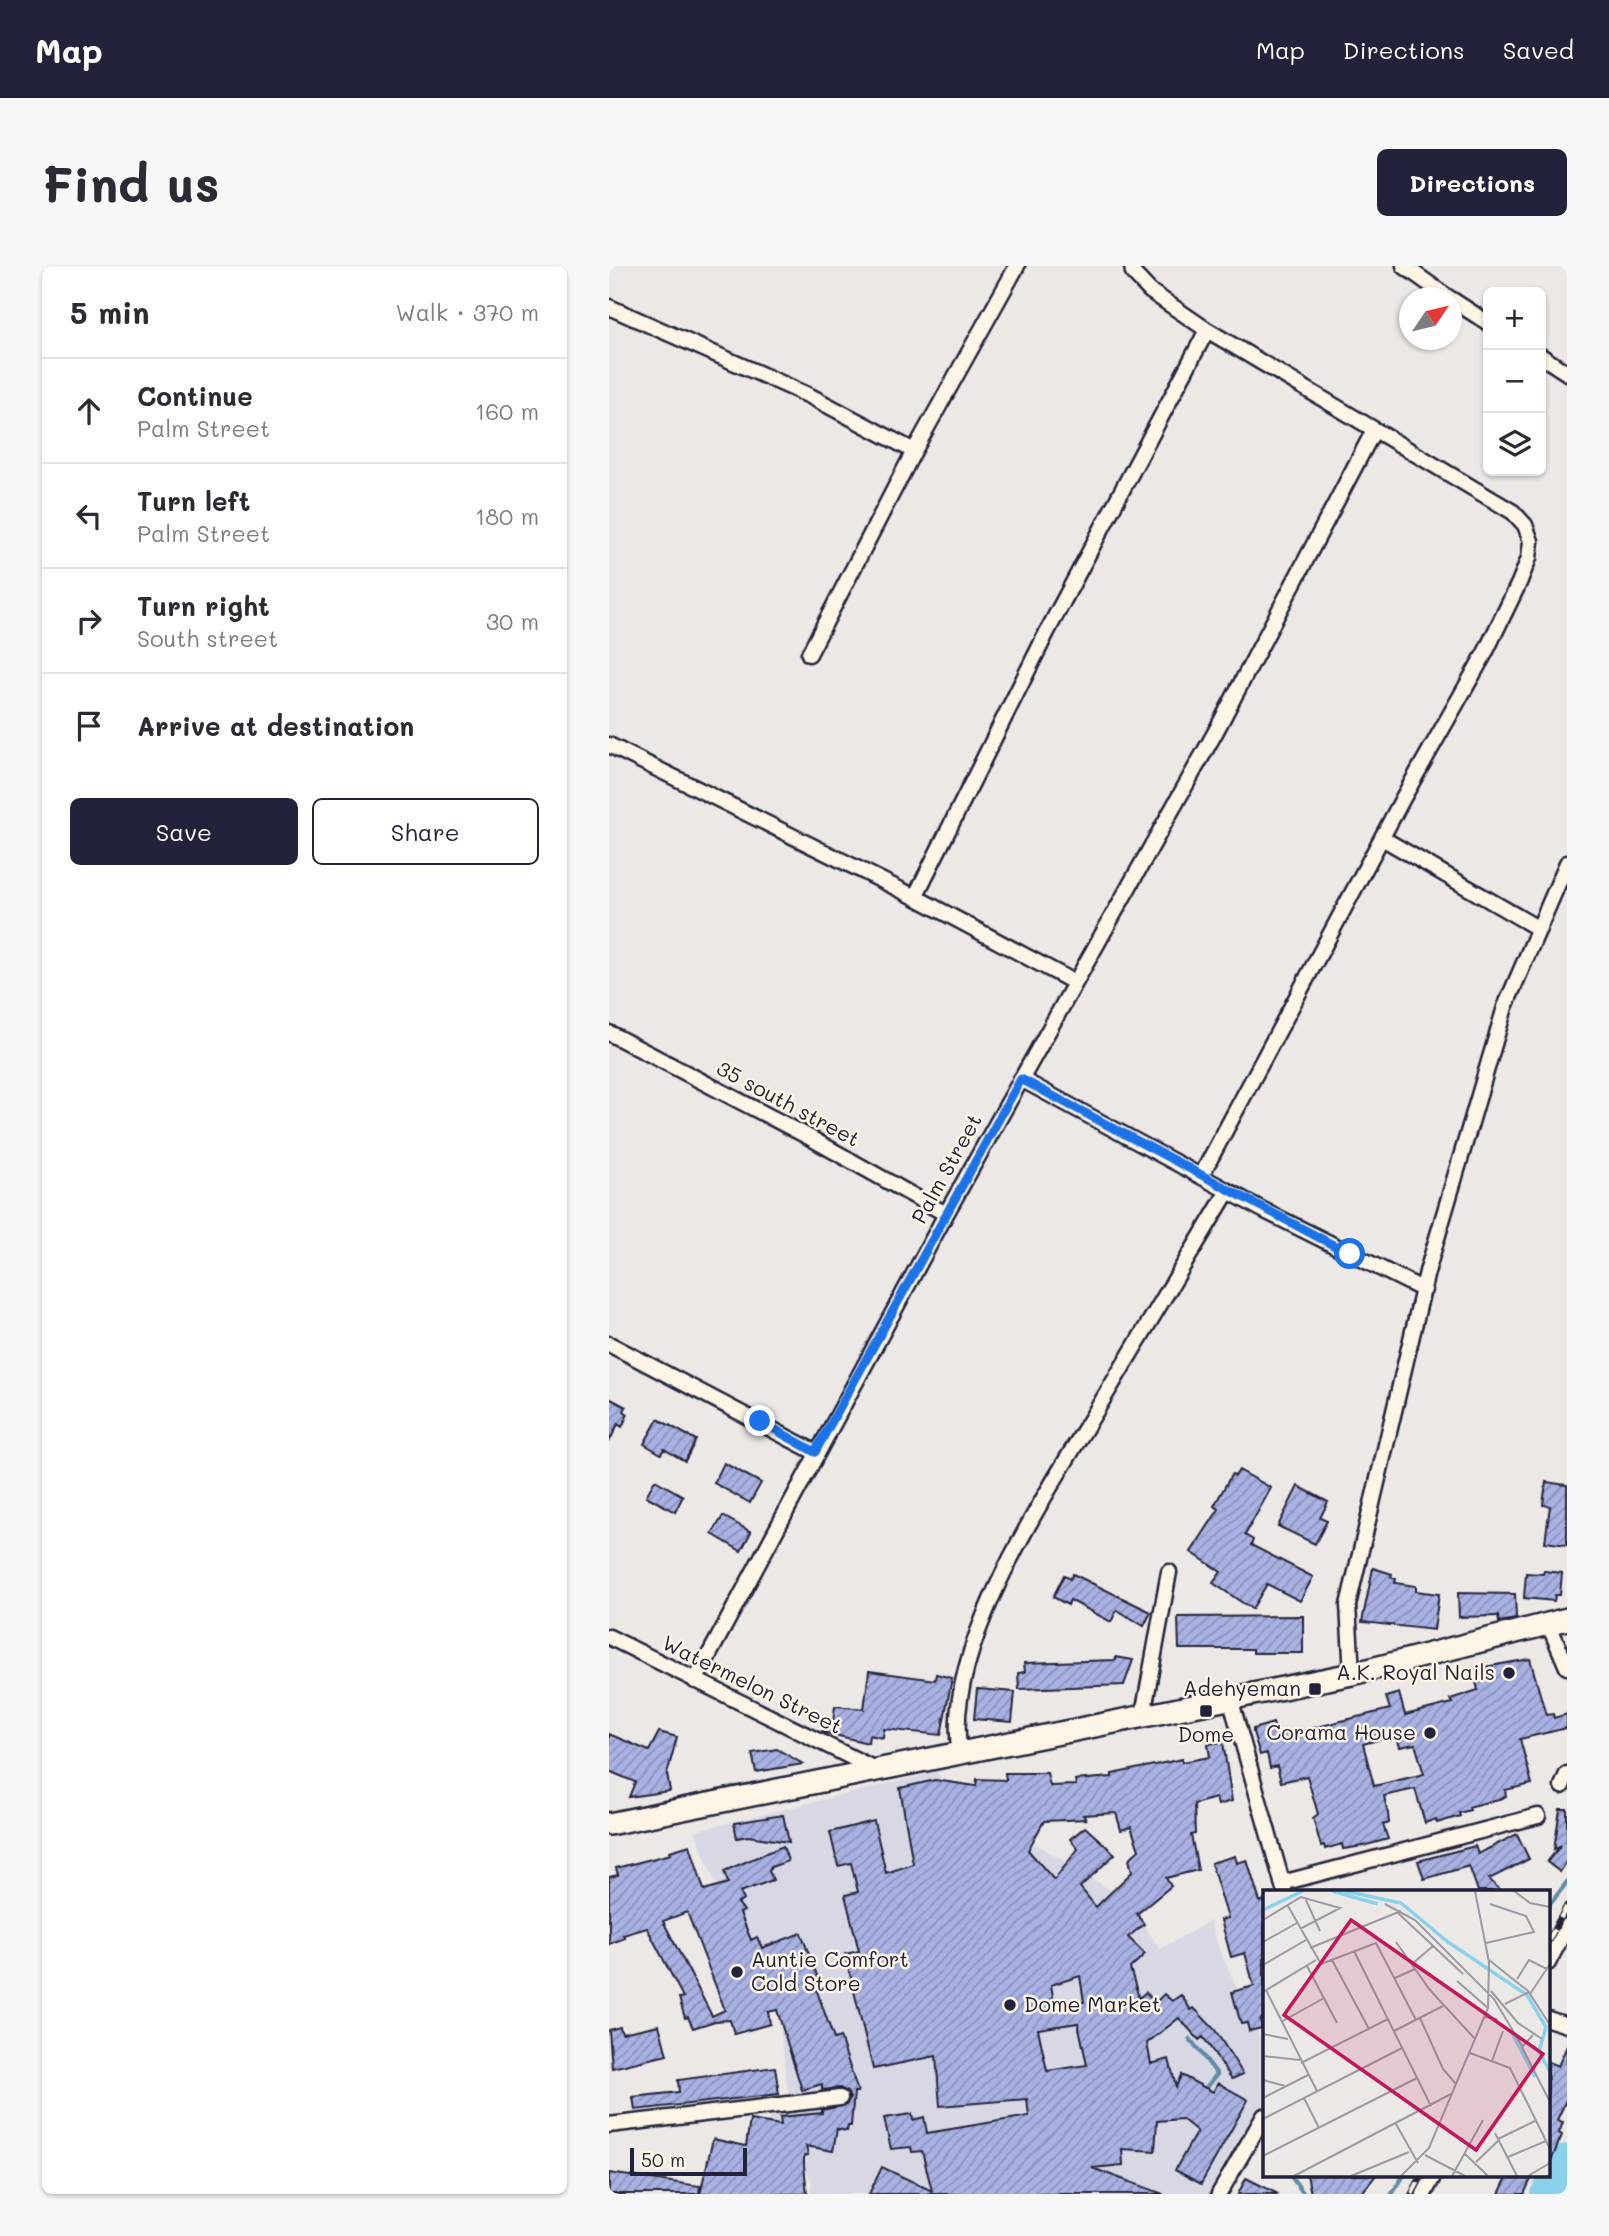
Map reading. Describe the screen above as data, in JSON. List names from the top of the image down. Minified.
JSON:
{"streets":{"street":["35 south street","Palm Street","Watermelon Street"]},"crossings":[["35 south street","Palm Street"],["Palm Street","Watermelon Street"]],"places":{"other":["A.K. Royal Nails","Corama House","Auntie Comfort Cold Store","Dome Market"],"transit":["Adehyeman","Dome"]},"scale_bar":"50 m","north":"top right","page":{"header":"Map","nav":["Map","Directions","Saved"],"buttons":["Directions",["Save","Share"]],"title":"Find us","heading":["5 min","Walk · 370 m"],"map_buttons":["+","−"],"list":[["Continue","Palm Street","160 m"],["Turn left","Palm Street","180 m"],["Turn right","South street","30 m"],"Arrive at destination"],"scale":"50 m"}}
